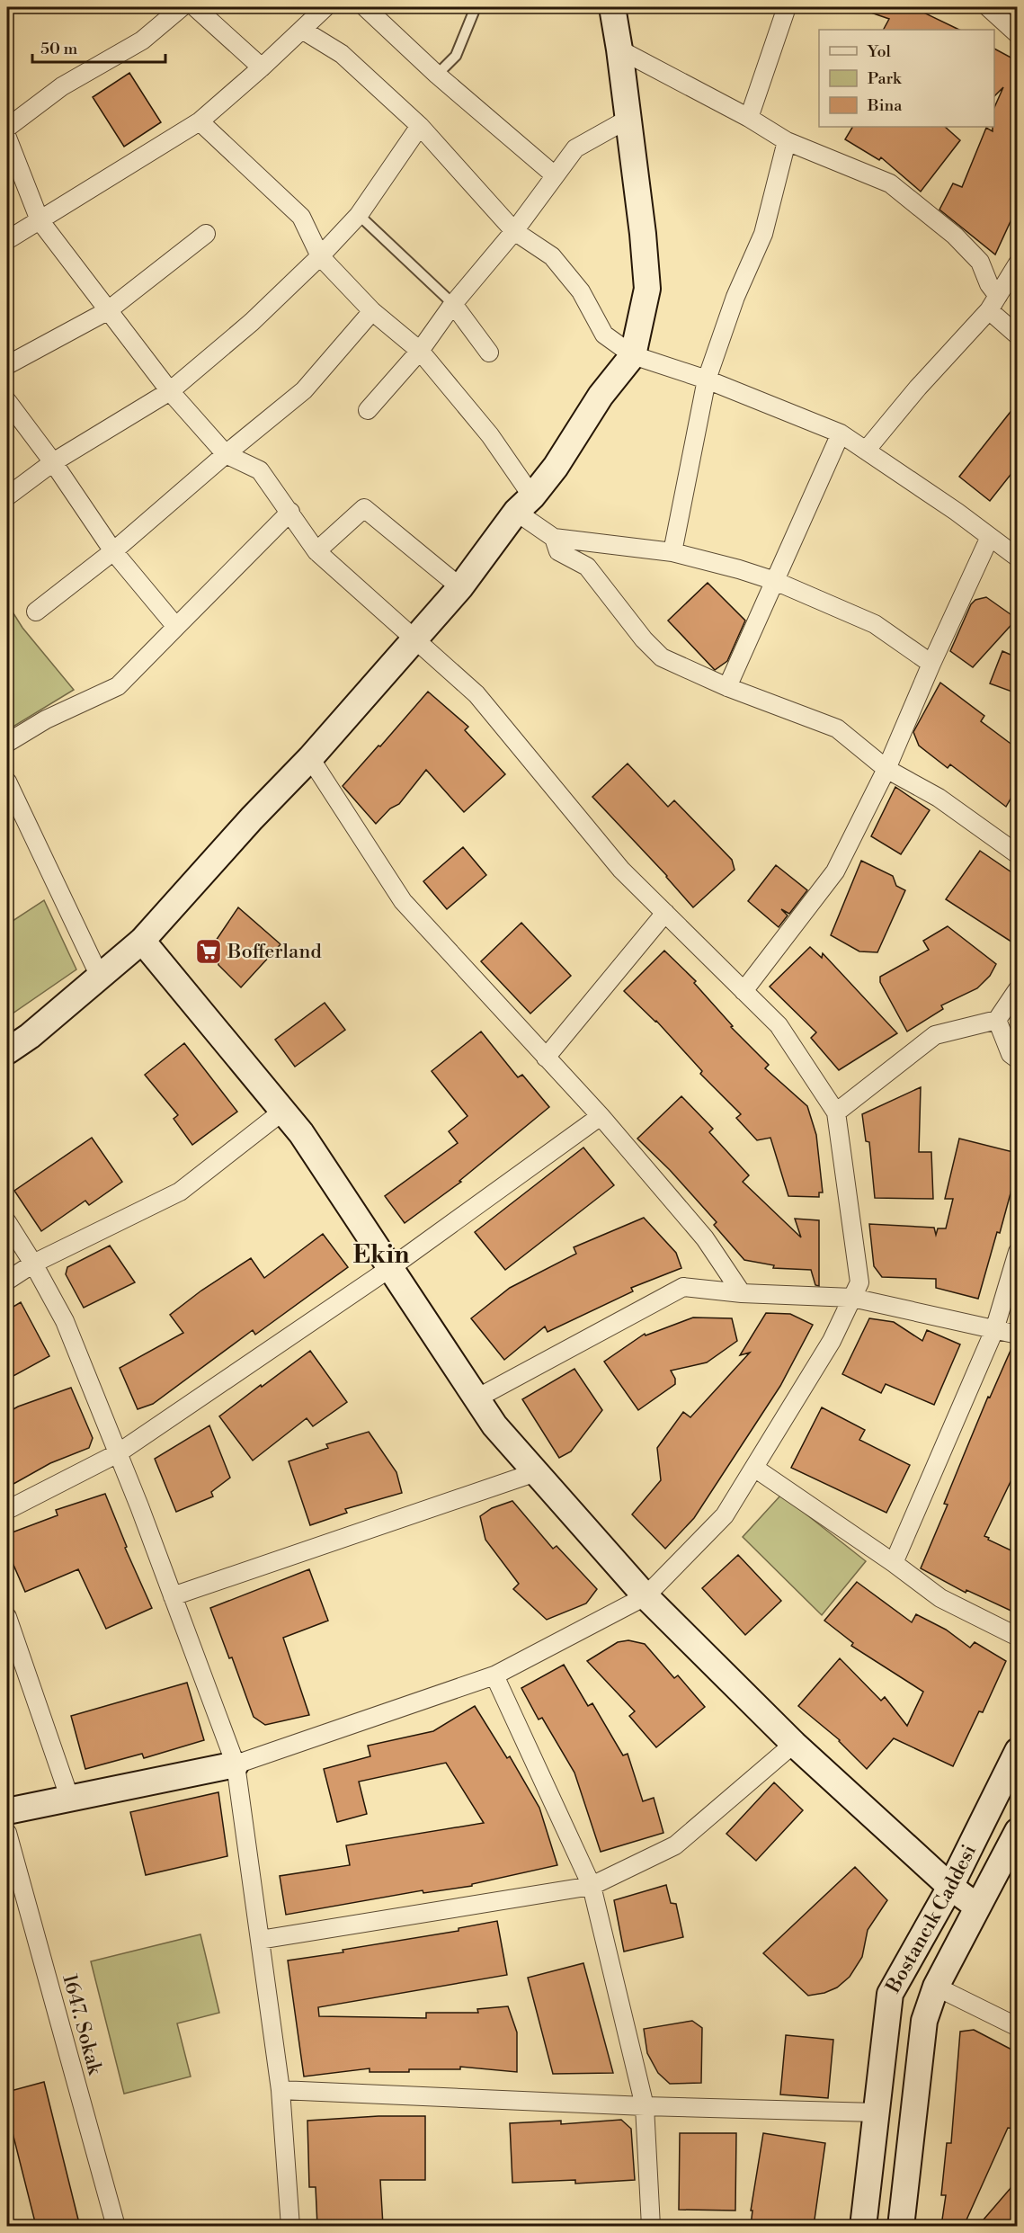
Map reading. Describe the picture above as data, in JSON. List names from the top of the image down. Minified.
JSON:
{"streets":{"street":["Bostancık Caddesi","1647. Sokak"]},"districts":["Ekin"],"places":{"supermarket":["Bofferland"]},"legend":["Yol","Park","Bina"],"scale_bar":"50 m"}
